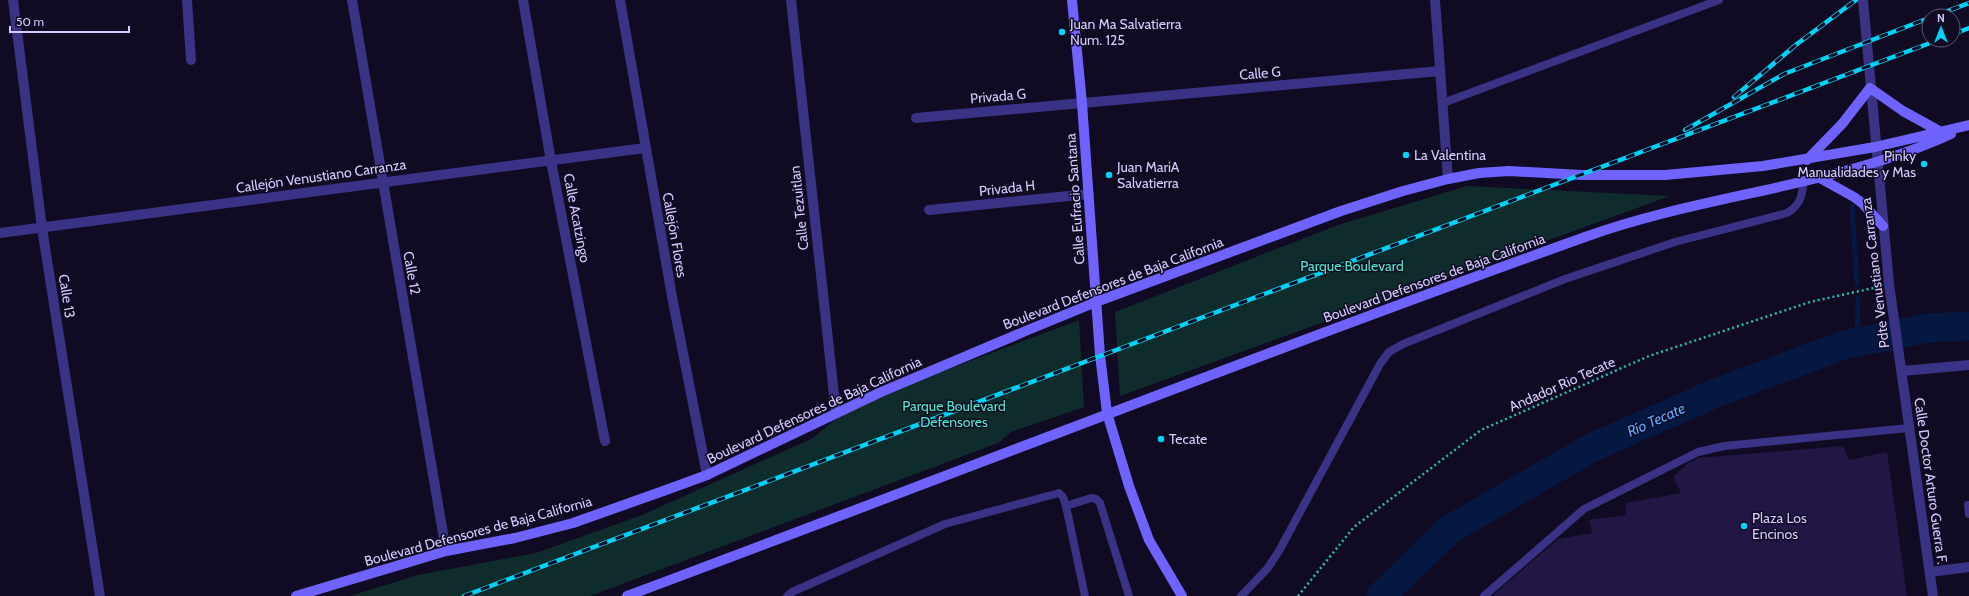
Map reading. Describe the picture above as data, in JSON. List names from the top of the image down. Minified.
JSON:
{"streets":{"main road":["Calle Eufracio Santana","Boulevard Defensores de Baja California"],"street":["Calle G","Privada G","Callejón Venustiano Carranza","Privada H","Calle Tezuitlan","Calle Acatzingo","Callejón Flores","Calle 12","Pdte Venustiano Carranza","Calle 13","Calle Doctor Arturo Guerra F."],"path":["Andador Rio Tecate"]},"crossings":[["Calle G","Privada G"],["Calle G","Calle Eufracio Santana"],["Privada G","Calle Eufracio Santana"],["Callejón Venustiano Carranza","Calle Acatzingo"],["Callejón Venustiano Carranza","Callejón Flores"],["Callejón Venustiano Carranza","Calle 12"],["Callejón Venustiano Carranza","Calle 13"],["Privada H","Calle Eufracio Santana"],["Calle Eufracio Santana","Boulevard Defensores de Baja California"],["Calle Tezuitlan","Boulevard Defensores de Baja California"],["Callejón Flores","Boulevard Defensores de Baja California"],["Calle 12","Boulevard Defensores de Baja California"],["Pdte Venustiano Carranza","Boulevard Defensores de Baja California"],["Pdte Venustiano Carranza","Andador Rio Tecate"],["Pdte Venustiano Carranza","Calle Doctor Arturo Guerra F."]],"water":["Río Tecate"],"parks":["Parque Boulevard","Parque Boulevard Defensores"],"places":["Juan Ma Salvatierra Num. 125","La Valentina","Pinky Manualidades y Mas","Juan MariA Salvatierra","Tecate","Plaza Los Encinos"],"scale_bar":"50 m","north":"top"}
